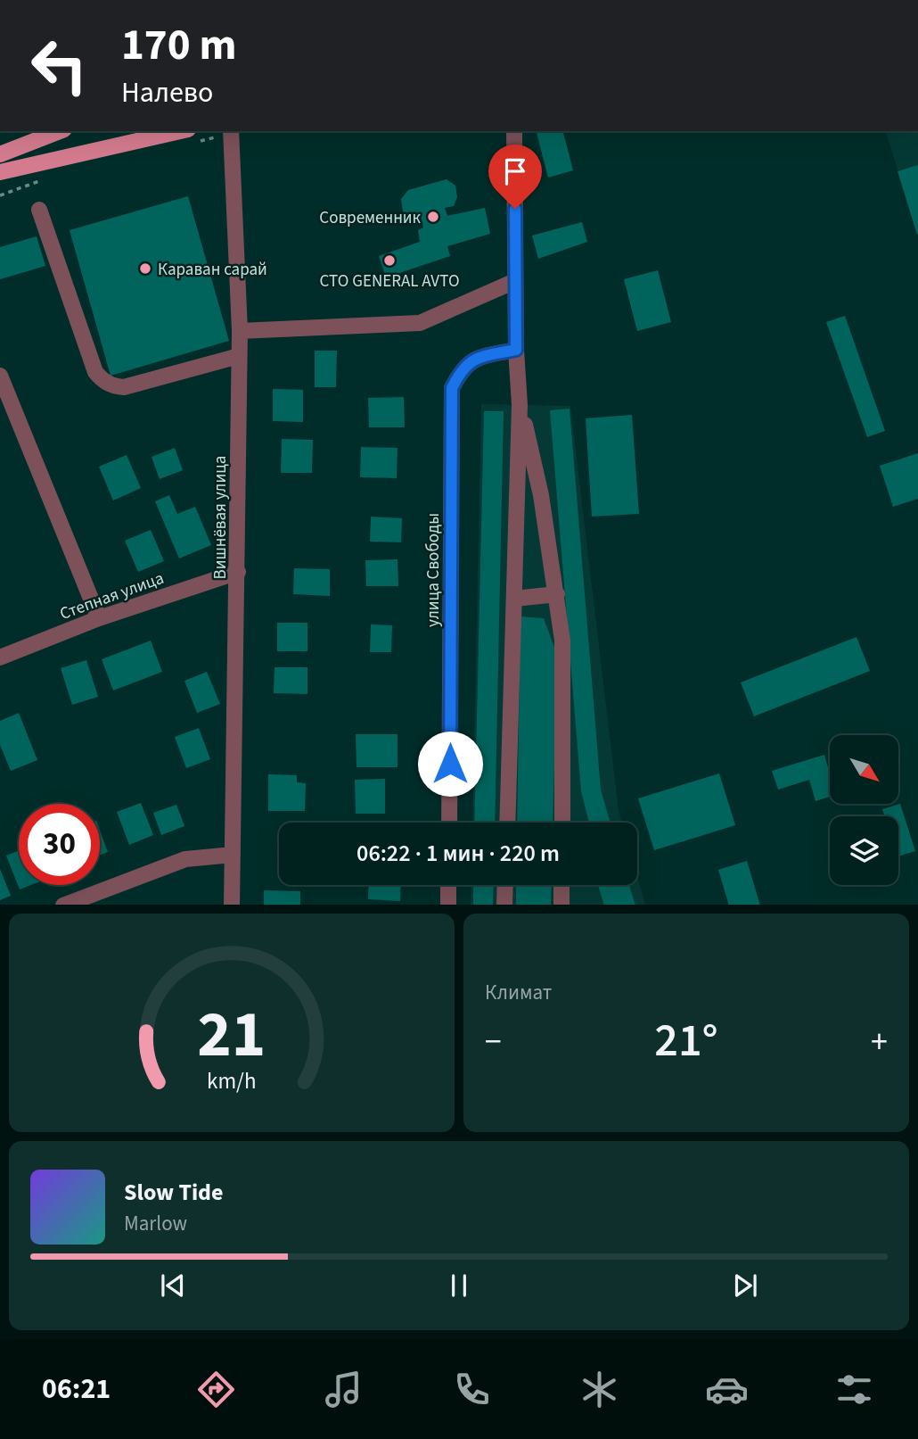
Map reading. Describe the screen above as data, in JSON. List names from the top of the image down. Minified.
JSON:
{"streets":{"street":["Вишнёвая улица","улица Свободы","Степная улица"]},"crossings":[["Вишнёвая улица","Степная улица"]],"places":["Современник","СТО GENERAL AVTO","Караван сарай"],"north":"bottom right","page":{"turn":["170 m","Налево"],"limit":"30","trip":"06:22 · 1 мин · 220 m","tile":"Климат","heat":["−","21°","+"],"song":["Slow Tide","Marlow"],"tabs":"06:21","gauge":["21","km/h"]}}
